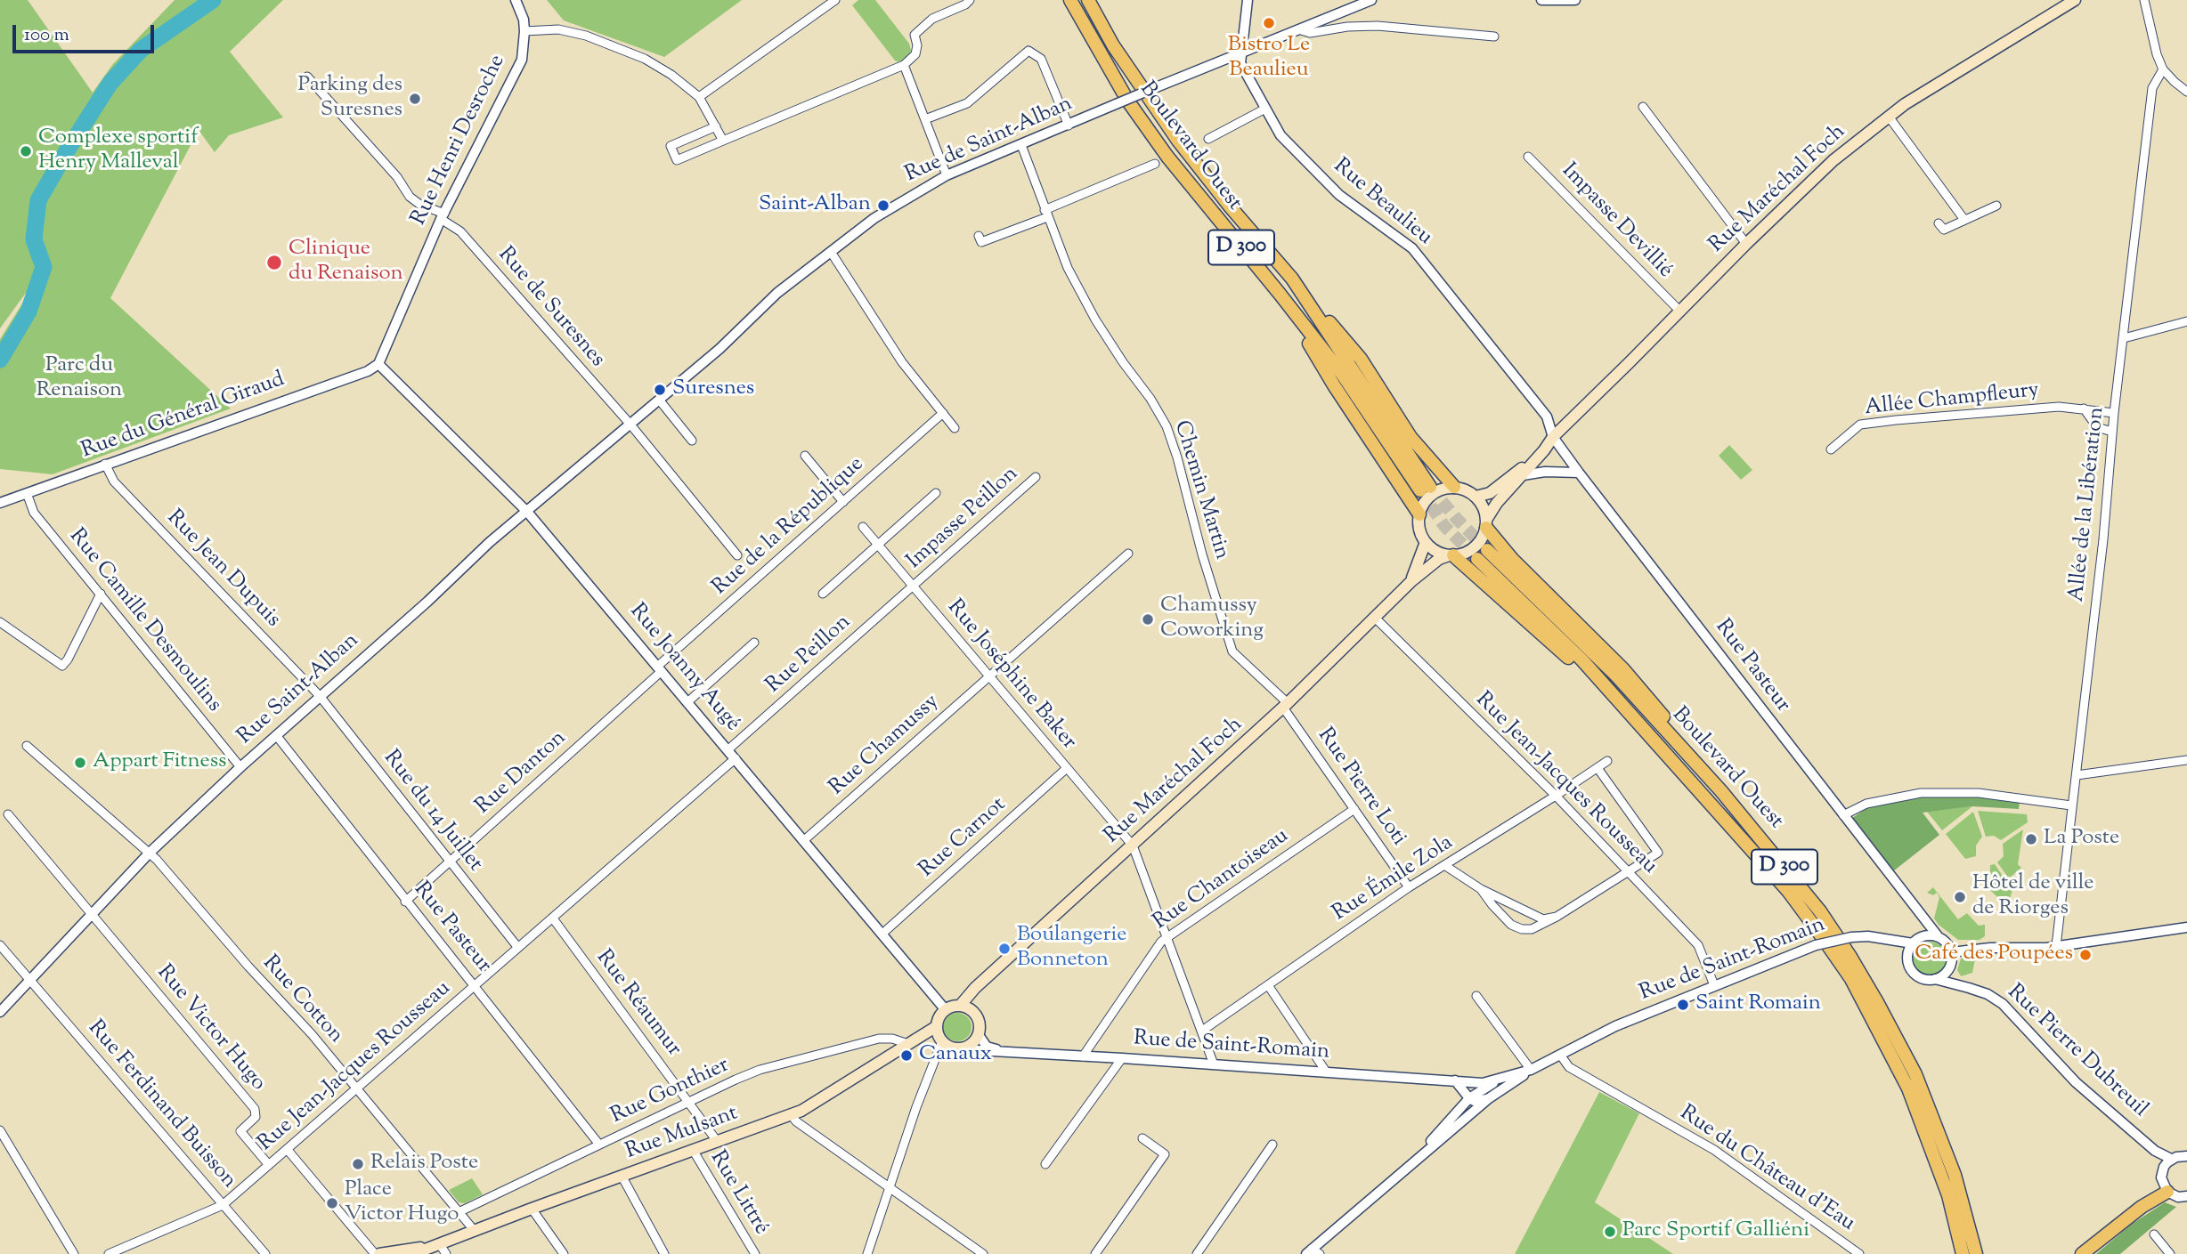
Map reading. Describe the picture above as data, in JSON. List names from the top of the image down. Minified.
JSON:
{"streets":{"main road":["Boulevard Ouest","Rue Maréchal Foch","D 300","Rue Mulsant"],"street":["Rue Henri Desroche","Rue de Saint-Alban","Rue Beaulieu","Impasse Devillié","Rue de Suresnes","Allée Champfleury","Rue du Général Giraud","Chemin Martin","Allée de la Libération","Impasse Peillon","Rue de la République","Rue Jean Dupuis","Rue Camille Desmoulins","Rue Peillon","Rue Pasteur","Rue Joanny Augé","Rue Joséphine Baker","Rue Saint-Alban","Rue Chamussy","Rue Danton","Rue Jean-Jacques Rousseau","Rue Pierre Loti","Rue du 14 Juillet","Rue Carnot","Rue Émile Zola","Rue Chantoiseau","Rue de Saint-Romain","Rue Cotton","Rue Réaumur","Rue Victor Hugo","Rue Pierre Dubreuil","Rue Gonthier","Rue Ferdinand Buisson","Rue du Château d'Eau","Rue Littré"]},"crossings":[["Rue Henri Desroche","Rue de Suresnes"],["Rue Henri Desroche","Rue du Général Giraud"],["Rue Henri Desroche","Rue Joanny Augé"],["Rue de Saint-Alban","Rue Beaulieu"],["Rue de Saint-Alban","Rue de Suresnes"],["Rue de Saint-Alban","Chemin Martin"],["Rue de Saint-Alban","Rue Joanny Augé"],["Rue de Saint-Alban","Rue Saint-Alban"],["Rue Maréchal Foch","Rue Beaulieu"],["Rue Maréchal Foch","Impasse Devillié"],["Rue Maréchal Foch","Chemin Martin"],["Rue Maréchal Foch","Rue Pasteur"],["Rue Maréchal Foch","Rue Joanny Augé"],["Rue Maréchal Foch","Rue Joséphine Baker"],["Rue Maréchal Foch","Rue Jean-Jacques Rousseau"],["Rue Maréchal Foch","Rue Pierre Loti"],["Rue Maréchal Foch","Rue de Saint-Romain"],["Rue Maréchal Foch","Rue Mulsant"],["Rue Beaulieu","Rue Pasteur"],["Allée Champfleury","Allée de la Libération"],["Rue du Général Giraud","Rue Jean Dupuis"],["Rue du Général Giraud","Rue Camille Desmoulins"],["Rue du Général Giraud","Rue Joanny Augé"],["Chemin Martin","Rue Pierre Loti"],["Impasse Peillon","Rue Peillon"],["Impasse Peillon","Rue Joséphine Baker"],["Rue de la République","Rue Joanny Augé"],["Rue de la République","Rue Danton"],["Rue Jean Dupuis","Rue Saint-Alban"],["Rue Jean Dupuis","Rue du 14 Juillet"],["Rue Camille Desmoulins","Rue Saint-Alban"],["Rue Peillon","Rue Joanny Augé"],["Rue Peillon","Rue Joséphine Baker"],["Rue Pasteur","Rue Saint-Alban"],["Rue Pasteur","Rue Danton"],["Rue Pasteur","Rue Jean-Jacques Rousseau"],["Rue Pasteur","Rue de Saint-Romain"],["Rue Pasteur","Rue Pierre Dubreuil"],["Rue Pasteur","Rue Gonthier"],["Rue Joanny Augé","Rue Saint-Alban"],["Rue Joanny Augé","Rue Chamussy"],["Rue Joanny Augé","Rue Danton"],["Rue Joanny Augé","Rue Jean-Jacques Rousseau"],["Rue Joanny Augé","Rue Carnot"],["Rue Joanny Augé","Rue de Saint-Romain"],["Rue Joanny Augé","Rue Mulsant"],["Rue Joséphine Baker","Rue Chamussy"],["Rue Joséphine Baker","Rue Carnot"],["Rue Joséphine Baker","Rue Émile Zola"],["Rue Joséphine Baker","Rue Chantoiseau"],["Rue Joséphine Baker","Rue de Saint-Romain"],["Rue Saint-Alban","Rue du 14 Juillet"],["Rue Saint-Alban","Rue Cotton"],["Rue Saint-Alban","Rue Victor Hugo"],["Rue Saint-Alban","Rue Ferdinand Buisson"],["Rue Danton","Rue du 14 Juillet"],["Rue Jean-Jacques Rousseau","Rue du 14 Juillet"],["Rue Jean-Jacques Rousseau","Rue Émile Zola"],["Rue Jean-Jacques Rousseau","Rue de Saint-Romain"],["Rue Jean-Jacques Rousseau","Rue Cotton"],["Rue Jean-Jacques Rousseau","Rue Réaumur"],["Rue Jean-Jacques Rousseau","Rue Victor Hugo"],["Rue Jean-Jacques Rousseau","Rue Ferdinand Buisson"],["Rue Pierre Loti","Rue Émile Zola"],["Rue Pierre Loti","Rue Chantoiseau"],["Rue Chantoiseau","Rue de Saint-Romain"],["Rue de Saint-Romain","Rue Pierre Dubreuil"],["Rue de Saint-Romain","Rue Mulsant"],["Rue de Saint-Romain","Rue du Château d'Eau"],["Rue Cotton","Rue Gonthier"],["Rue Cotton","Rue Mulsant"],["Rue Réaumur","Rue Gonthier"],["Rue Réaumur","Rue Mulsant"],["Rue Gonthier","Rue Mulsant"],["Rue Mulsant","Rue Littré"]],"parks":["Parc du Renaison"],"places":["Bistro Le Beaulieu","Parking des Suresnes","Complexe sportif Henry Malleval","Saint-Alban","Clinique du Renaison","Suresnes","Chamussy Coworking","Appart Fitness","La Poste","Hôtel de ville de Riorges","Boulangerie Bonneton","Café des Poupées","Saint Romain","Canaux","Relais Poste","Place Victor Hugo","Parc Sportif Galliéni"],"scale_bar":"100 m"}
